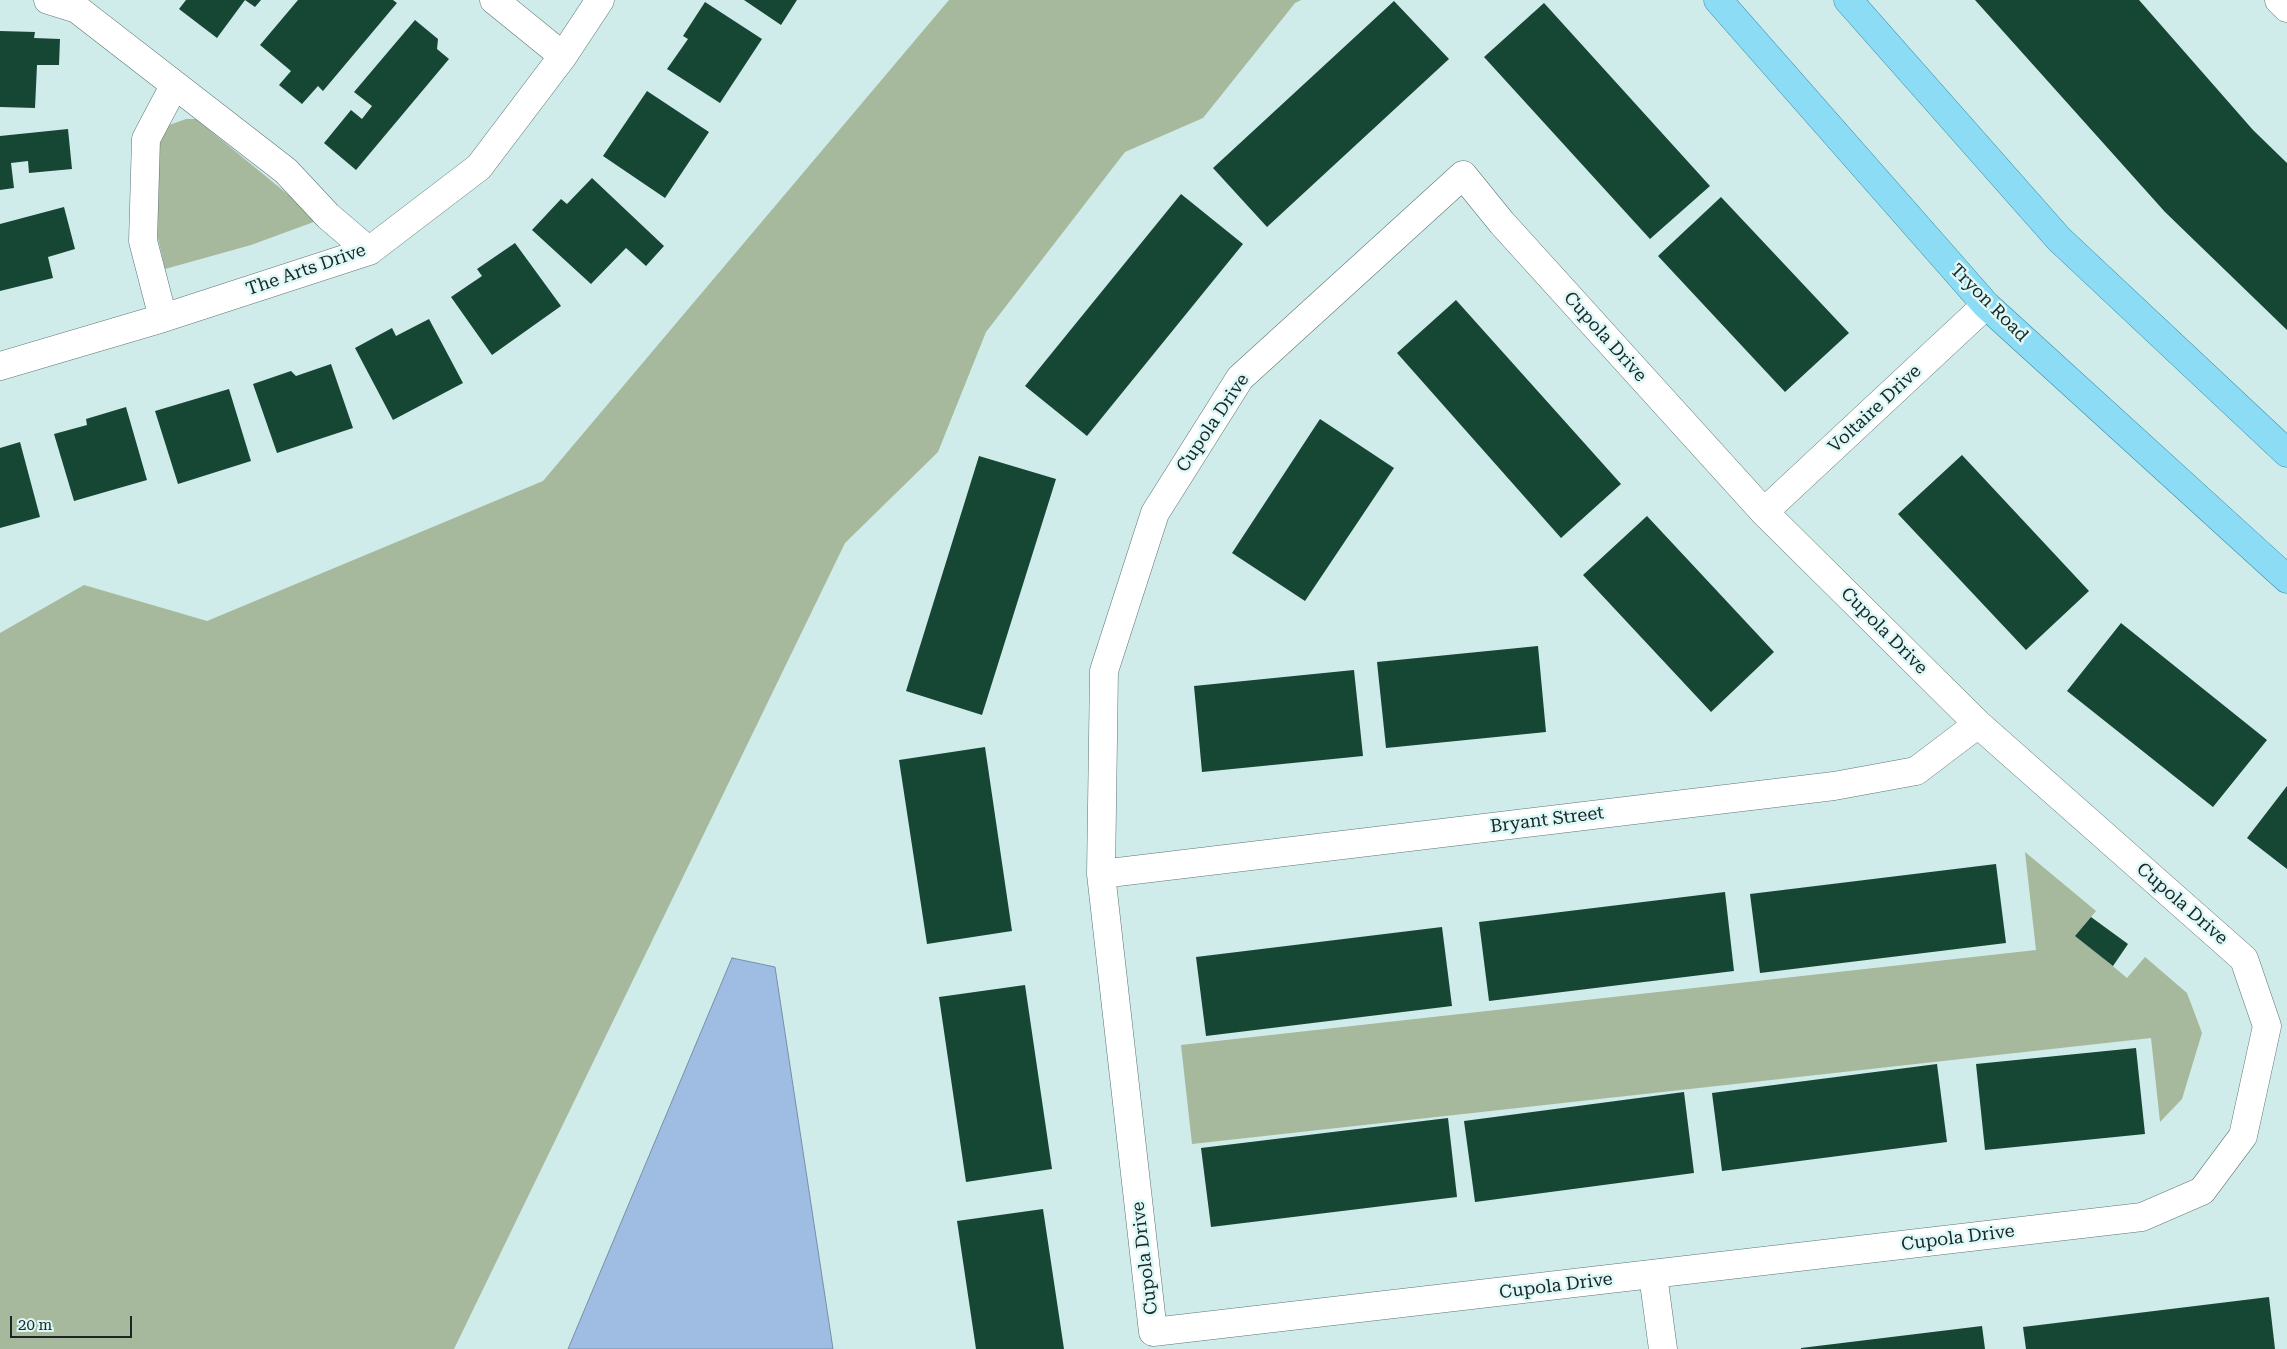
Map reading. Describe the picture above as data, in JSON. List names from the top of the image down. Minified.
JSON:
{"streets":{"main road":["Tryon Road"],"street":["The Arts Drive","Cupola Drive","Voltaire Drive","Bryant Street"]},"crossings":[["Tryon Road","Voltaire Drive"],["Cupola Drive","Voltaire Drive"],["Cupola Drive","Bryant Street"]],"scale_bar":"20 m"}
